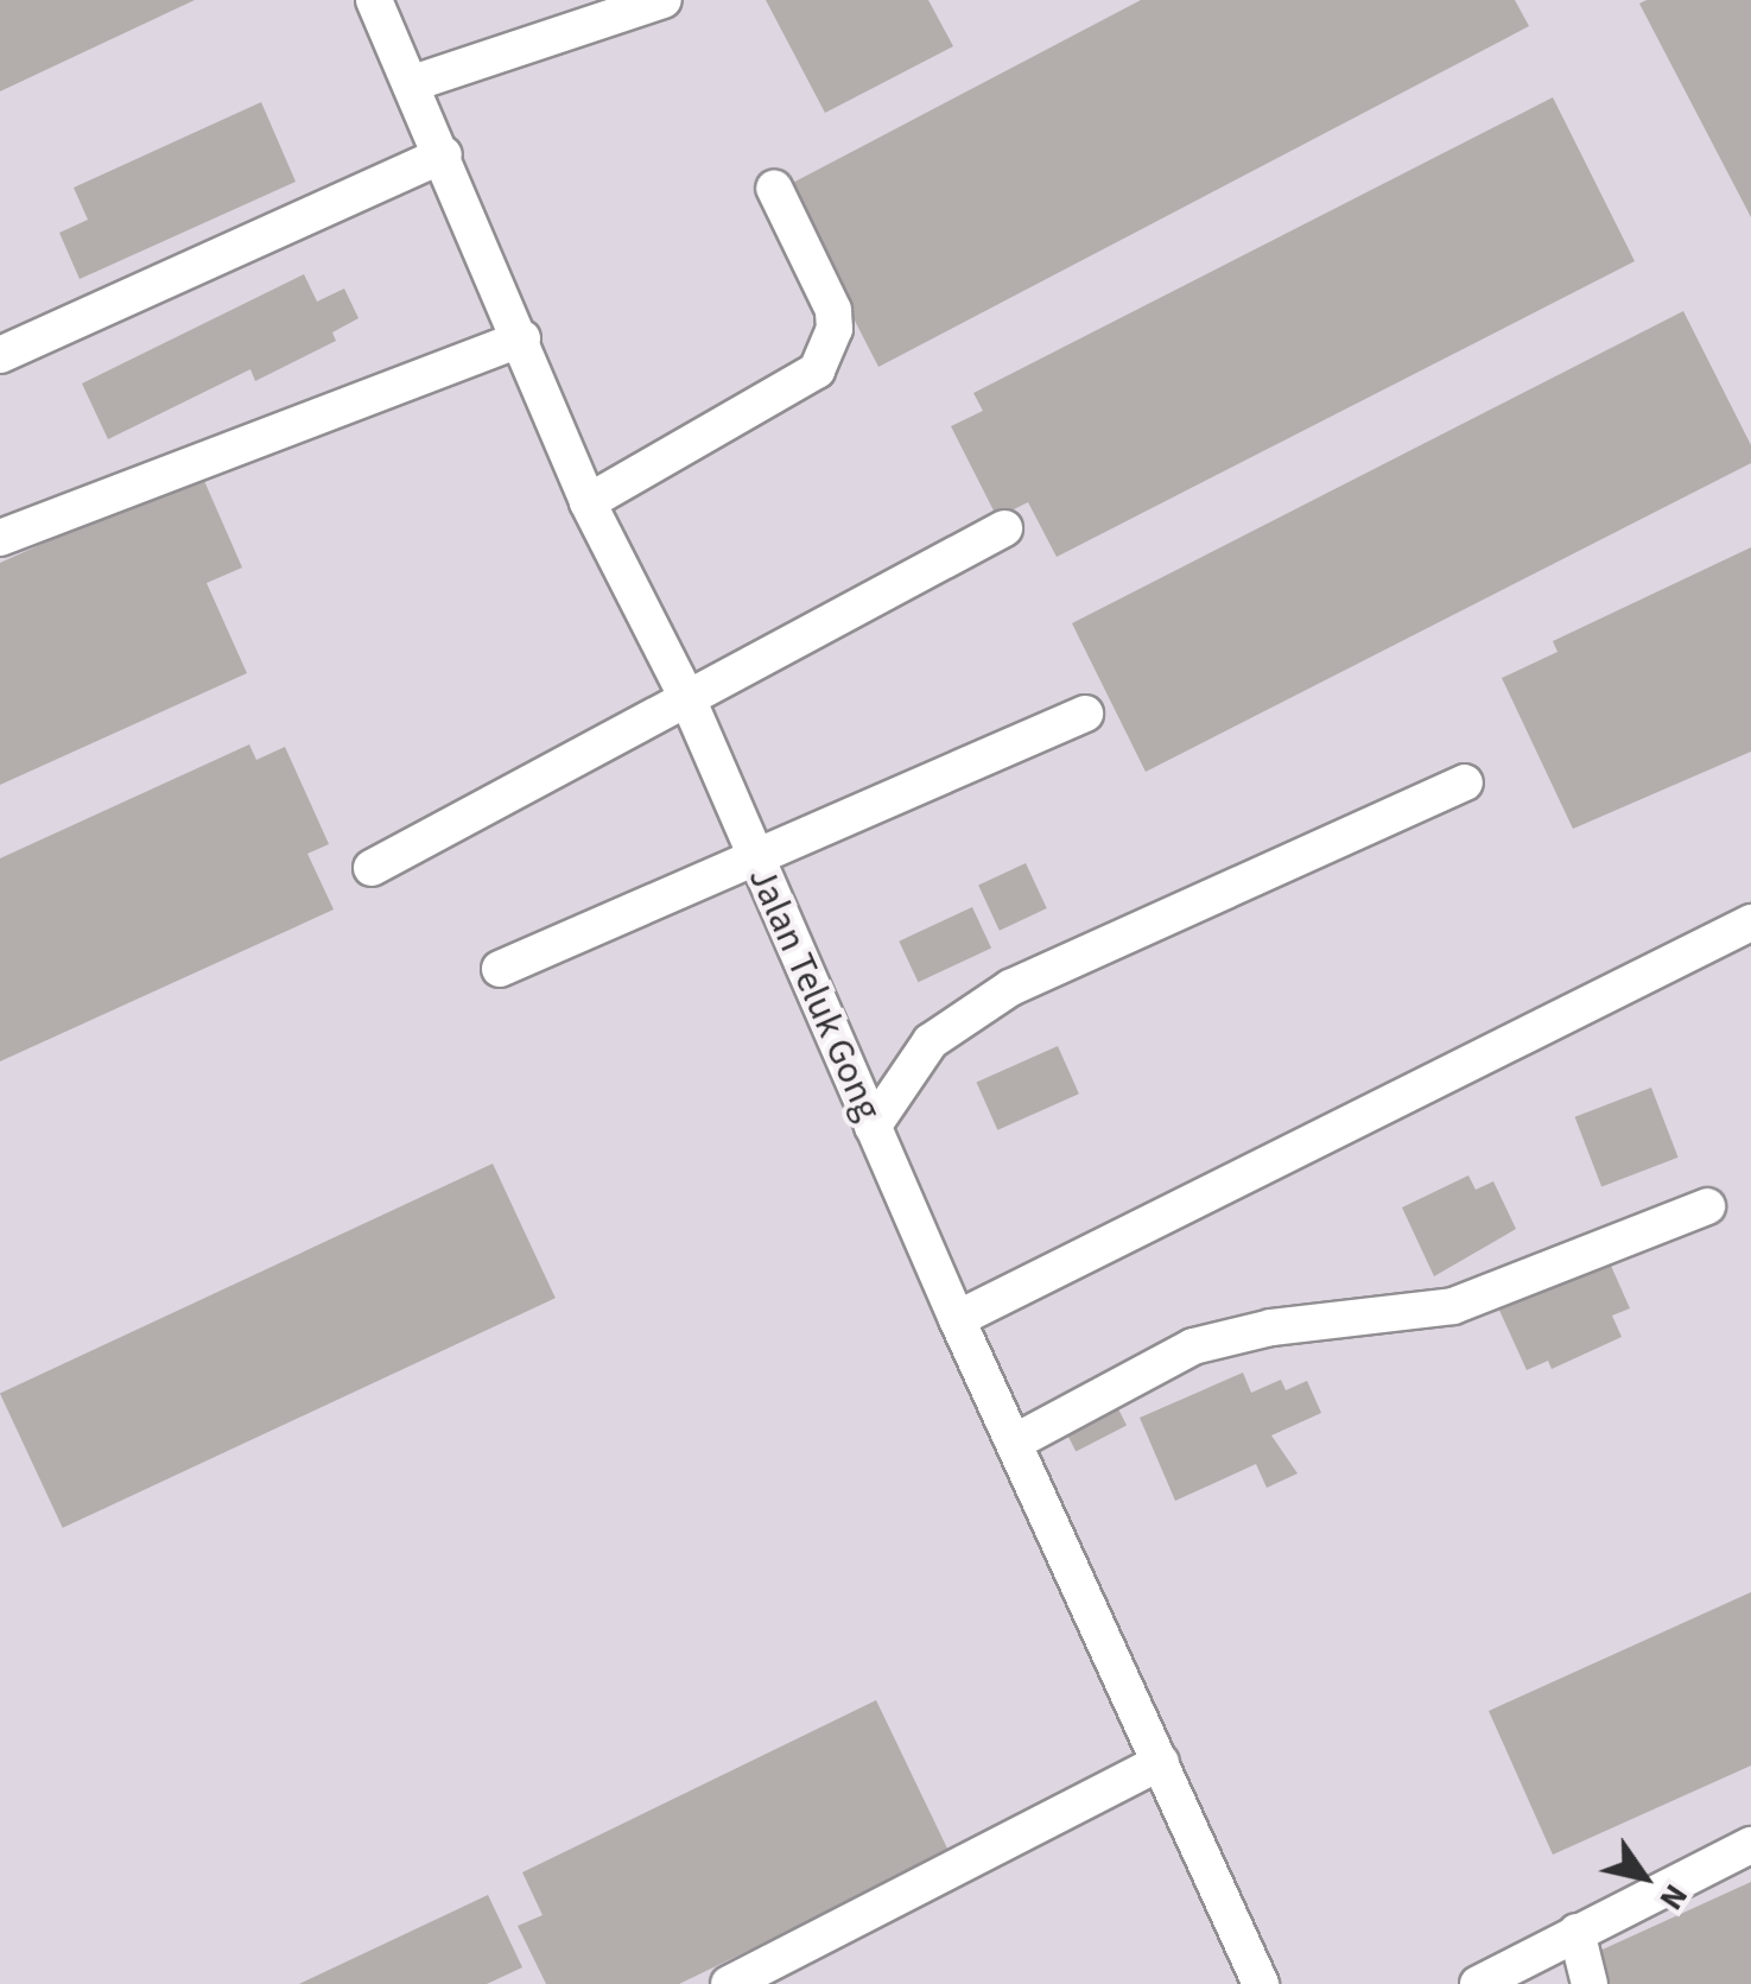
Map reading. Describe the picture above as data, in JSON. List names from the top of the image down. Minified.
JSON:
{"streets":{"street":["Jalan Teluk Gong"]},"north":"bottom right"}
